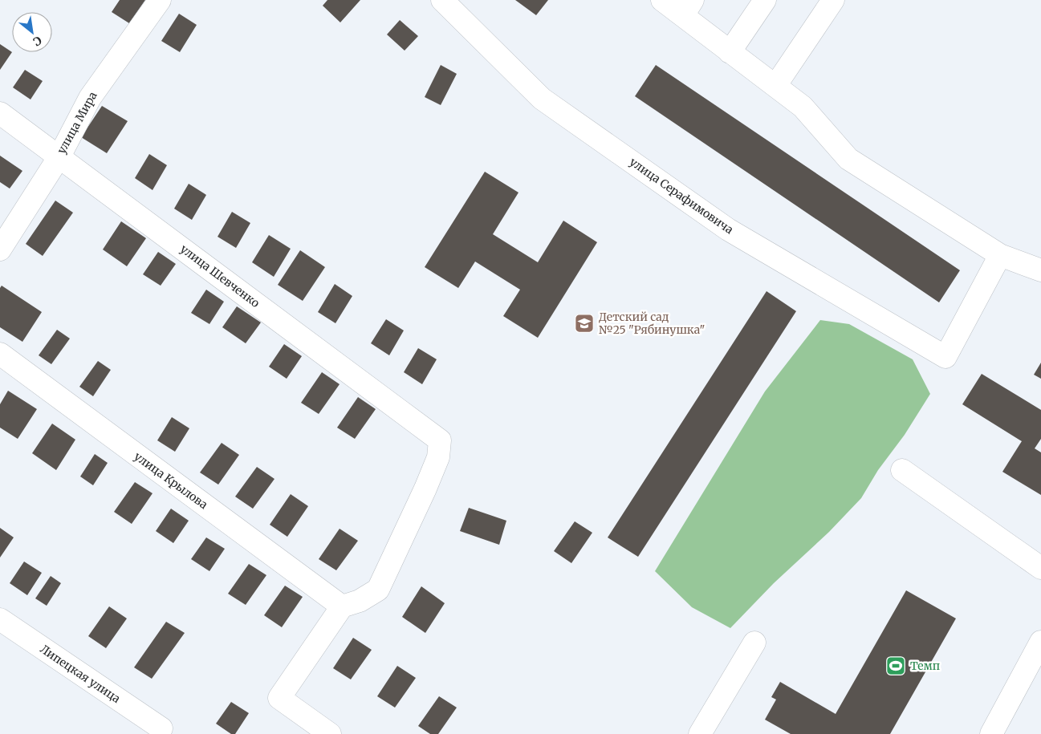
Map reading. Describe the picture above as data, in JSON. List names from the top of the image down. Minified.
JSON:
{"streets":{"street":["улица Мира","улица Серафимовича","улица Шевченко","улица Крылова","Липецкая улица"]},"crossings":[["улица Мира","улица Шевченко"],["улица Шевченко","улица Крылова"]],"places":{"school or university":["Детский сад №25 \"Рябинушка\""],"sports":["Темп"]},"north":"bottom right"}
